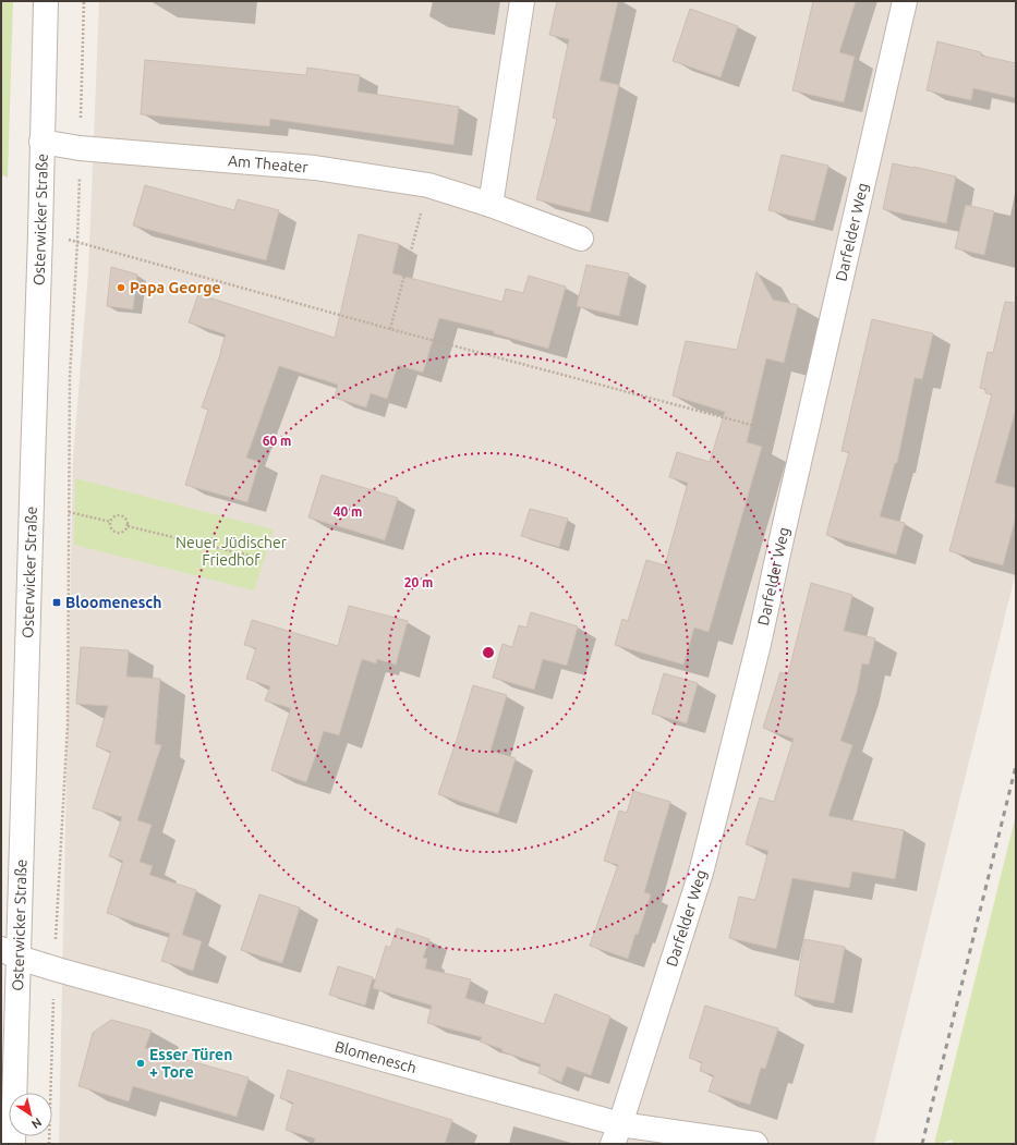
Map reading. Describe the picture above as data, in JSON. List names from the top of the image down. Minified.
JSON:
{"streets":{"street":["Am Theater","Osterwicker Straße","Darfelder Weg","Blomenesch"]},"crossings":[["Am Theater","Osterwicker Straße"],["Osterwicker Straße","Blomenesch"],["Darfelder Weg","Blomenesch"]],"parks":["Neuer Jüdischer Friedhof"],"places":{"other":["Papa George","Esser Türen + Tore"],"transit":["Bloomenesch"]},"north":"bottom right","rings":["60 m","40 m","20 m"]}
